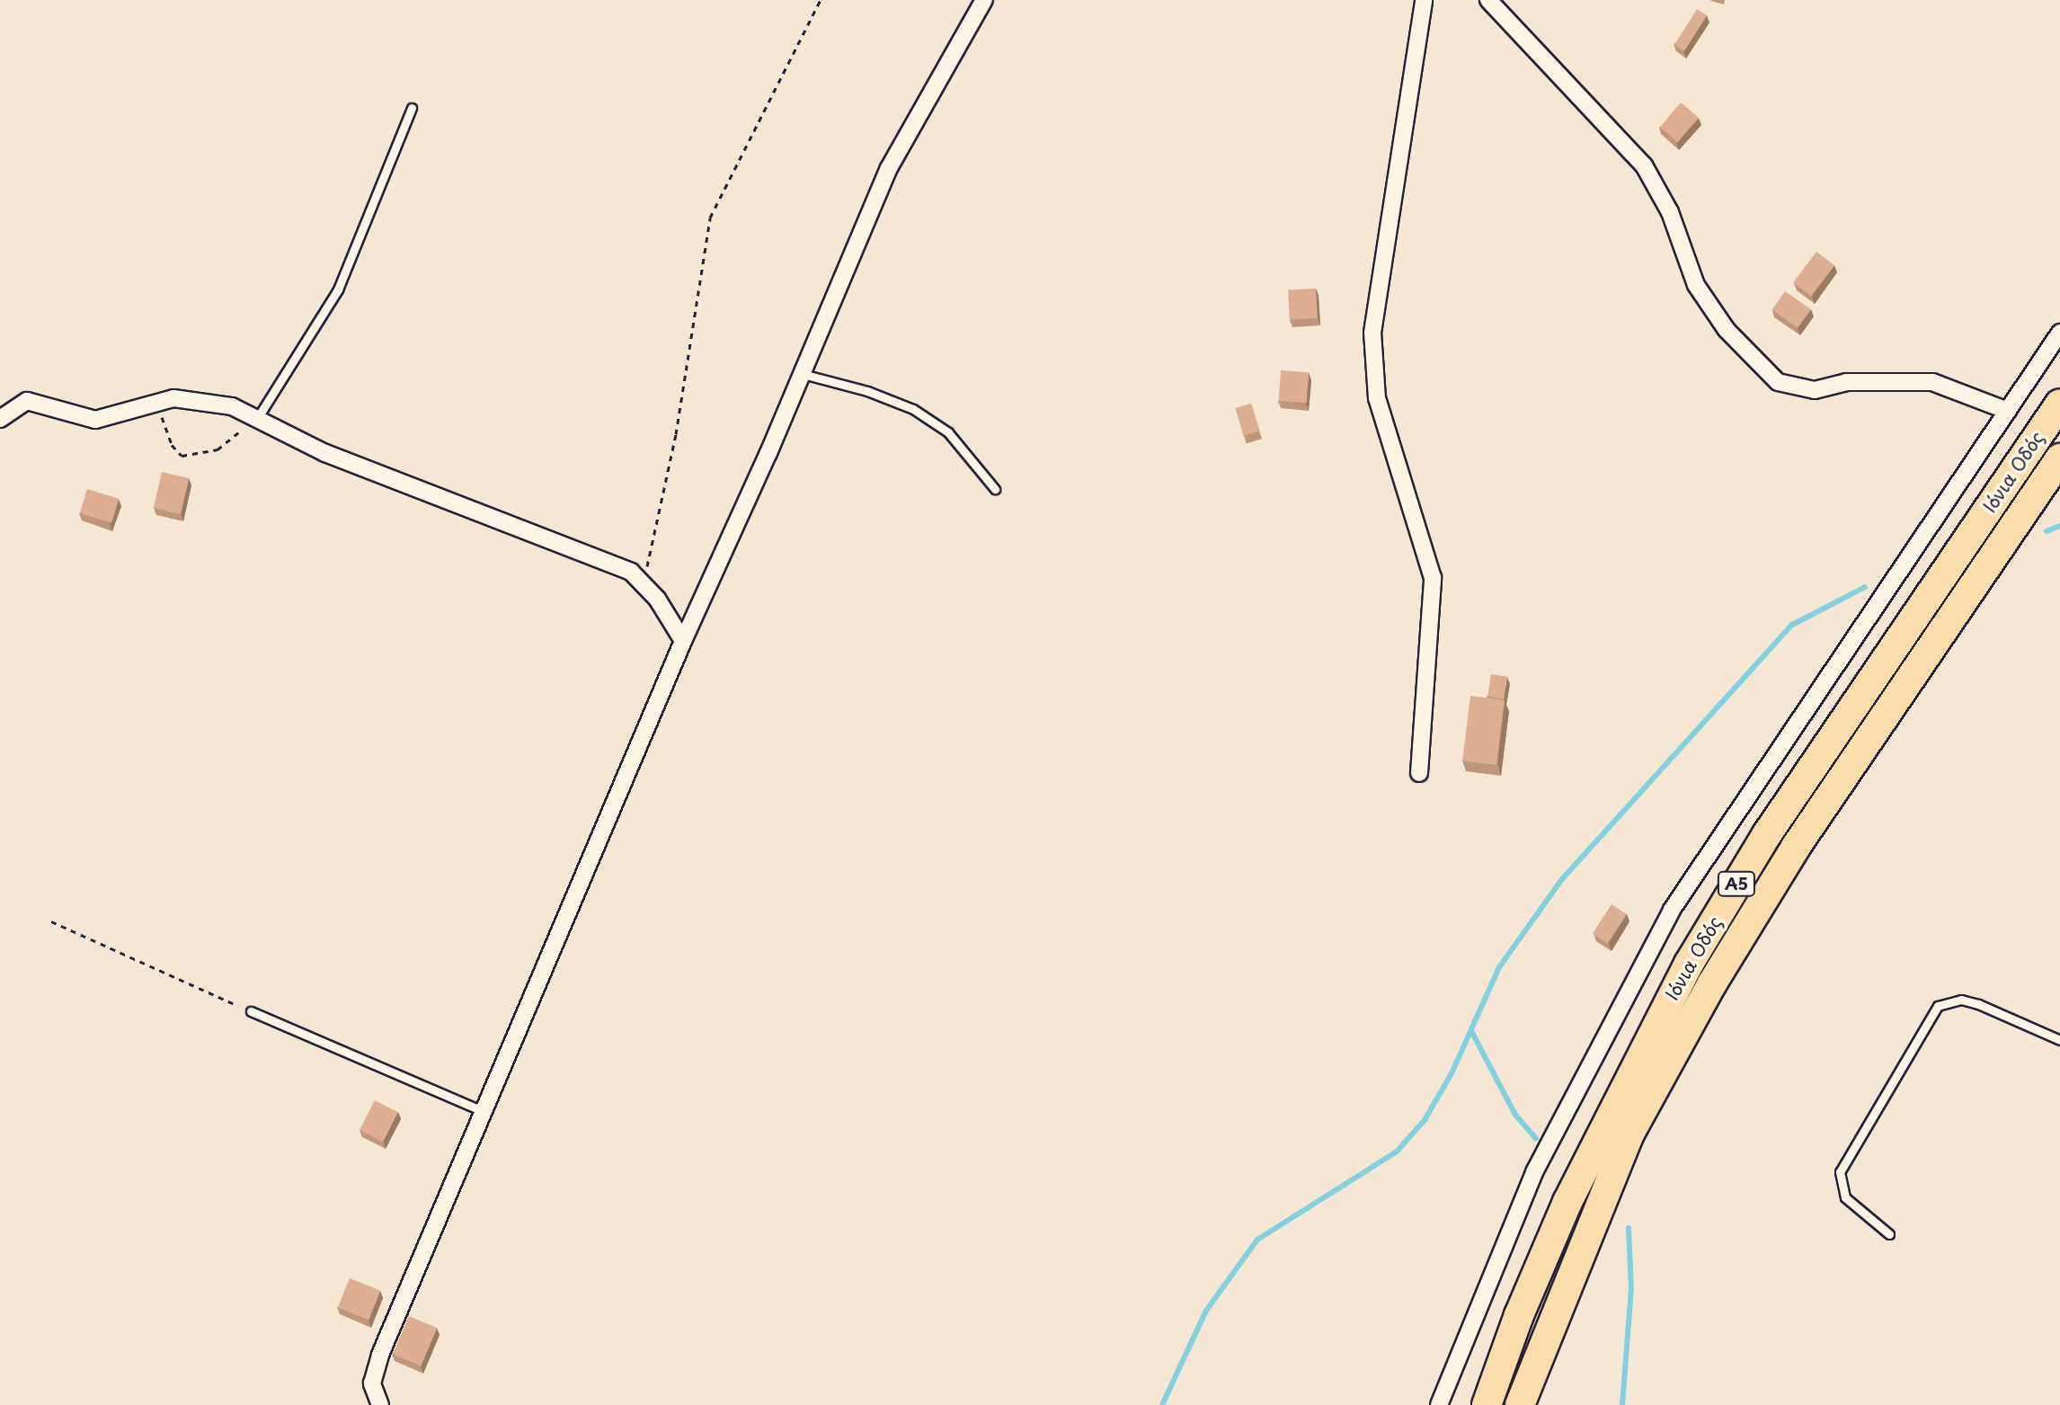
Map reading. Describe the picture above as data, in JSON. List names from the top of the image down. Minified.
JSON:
{"streets":{"highway":["Ιόνια Οδός","Α5"]}}
